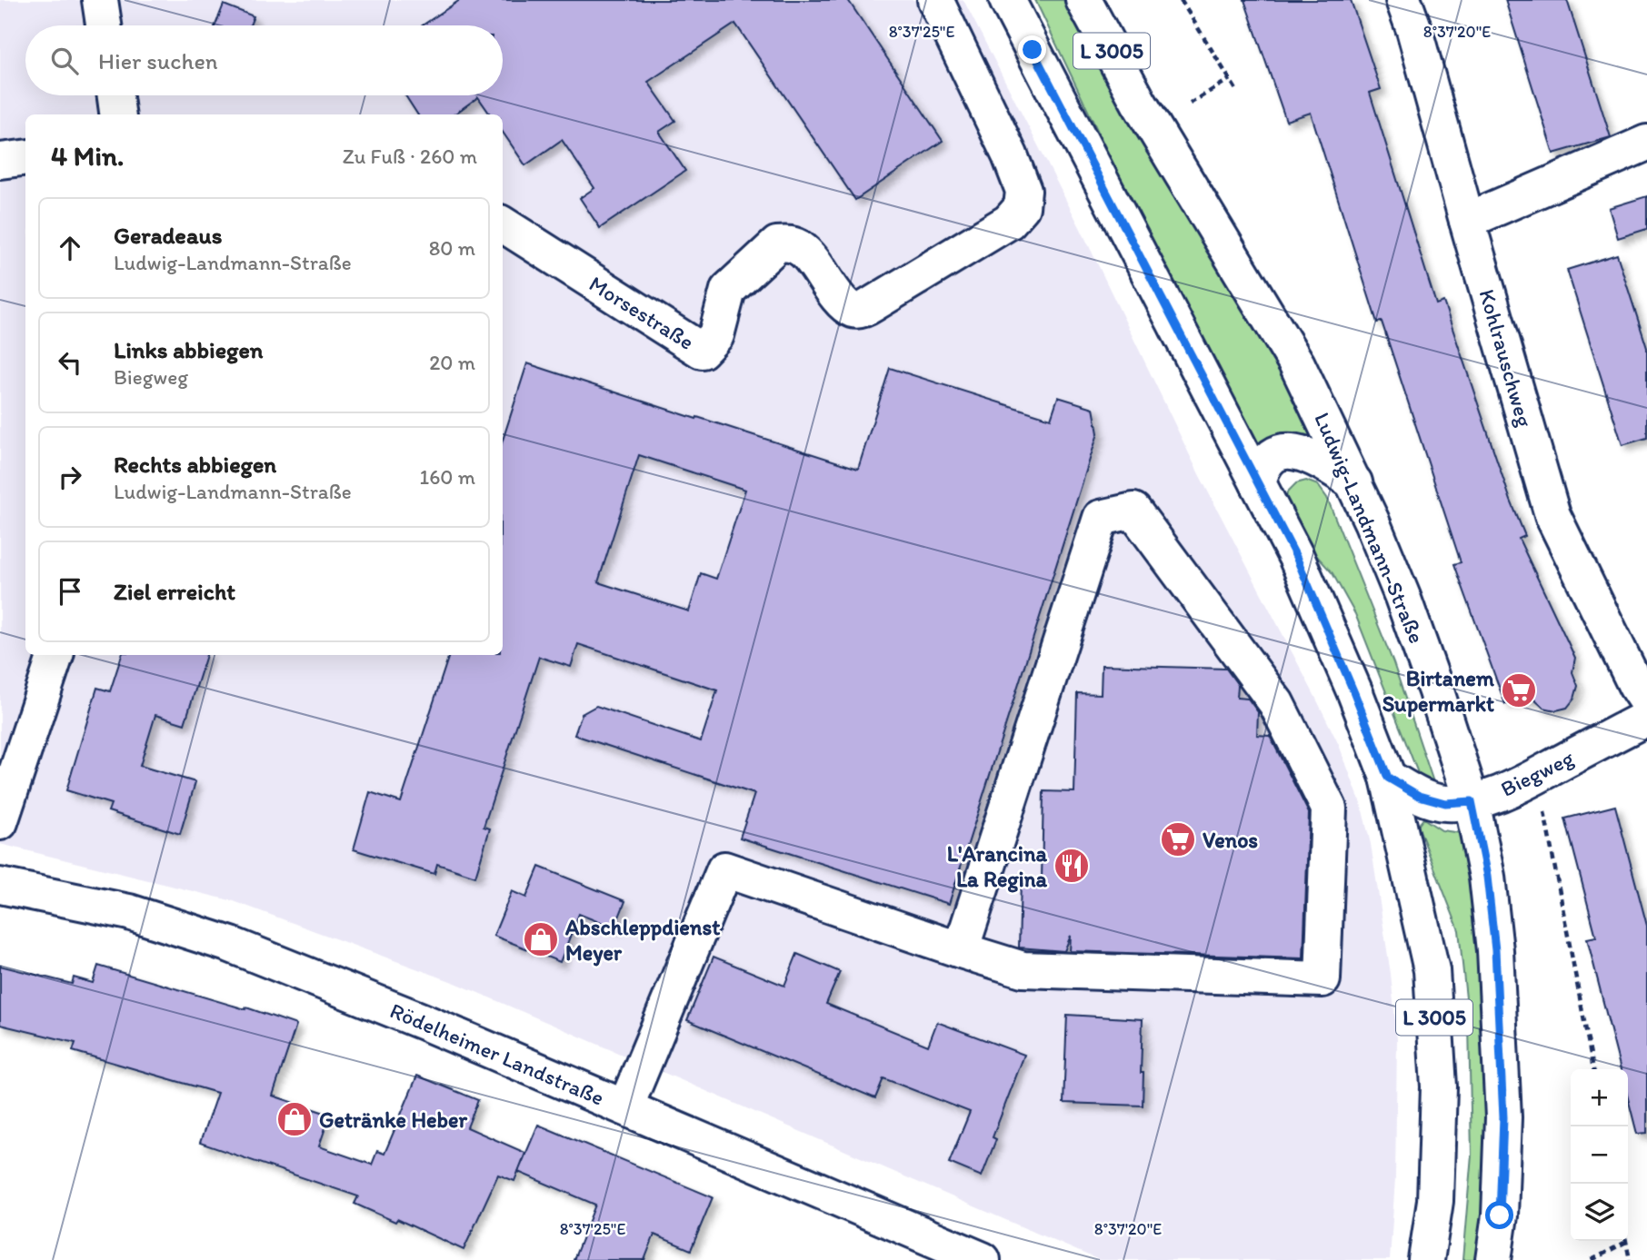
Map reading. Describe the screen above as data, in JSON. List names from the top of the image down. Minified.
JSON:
{"streets":{"main road":["L 3005","Morsestraße","Kohlrauschweg","Ludwig-Landmann-Straße","Biegweg","Rödelheimer Landstraße"]},"crossings":[["L 3005","Biegweg"],["Ludwig-Landmann-Straße","Biegweg"]],"places":{"supermarket":["Birtanem Supermarkt","Venos"],"restaurant":["L'Arancina La Regina"],"shop":["Abschleppdienst Meyer","Getränke Heber"]},"page":{"search":"Hier suchen","heading":["4 Min.","Zu Fuß · 260 m"],"list":[["Geradeaus","Ludwig-Landmann-Straße","80 m"],["Links abbiegen","Biegweg","20 m"],["Rechts abbiegen","Ludwig-Landmann-Straße","160 m"],"Ziel erreicht"],"map_buttons":["+","−"]},"coordinates":["8°37'25\"E","8°37'20\"E"]}
